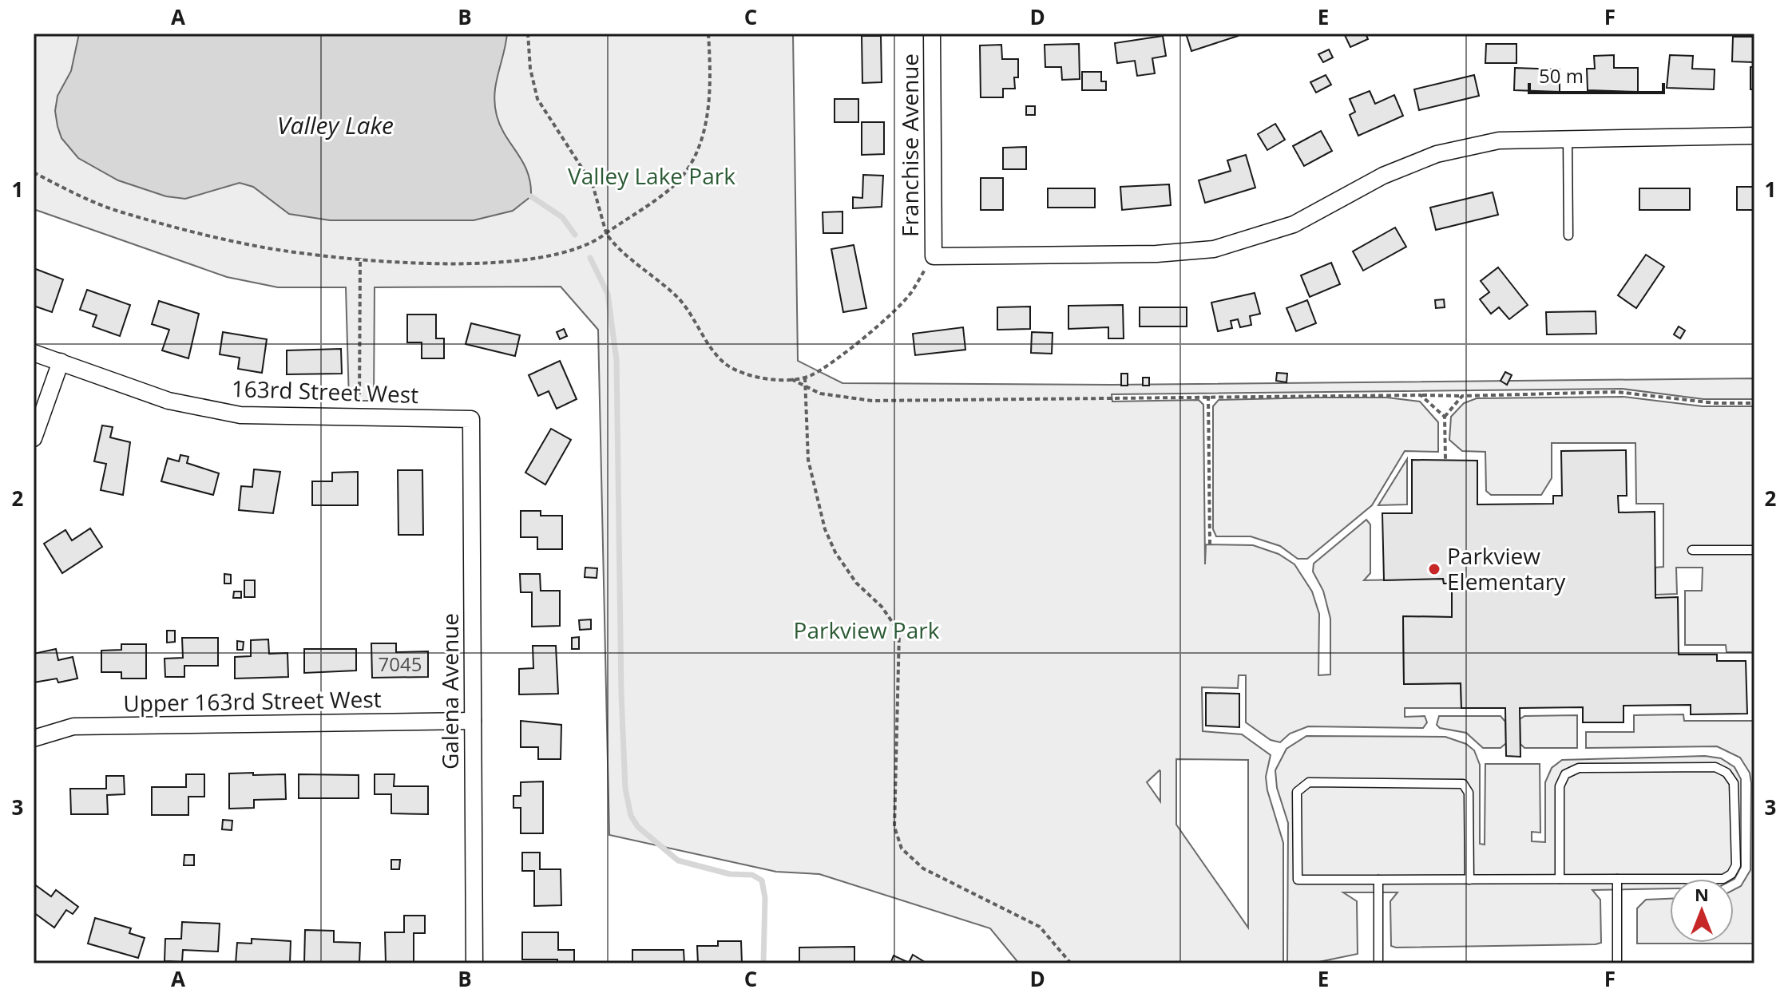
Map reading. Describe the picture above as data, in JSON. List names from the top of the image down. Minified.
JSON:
{"streets":{"street":["Franchise Avenue","163rd Street West","Galena Avenue","Upper 163rd Street West"]},"crossings":[["163rd Street West","Galena Avenue"],["Galena Avenue","Upper 163rd Street West"]],"water":["Valley Lake"],"parks":["Valley Lake Park","Parkview Park"],"places":["Parkview Elementary"],"house_numbers":["7045"],"scale_bar":"50 m","north":"top","grid":{"columns":["A","B","C","D","E","F"],"rows":["1","2","3"]}}
